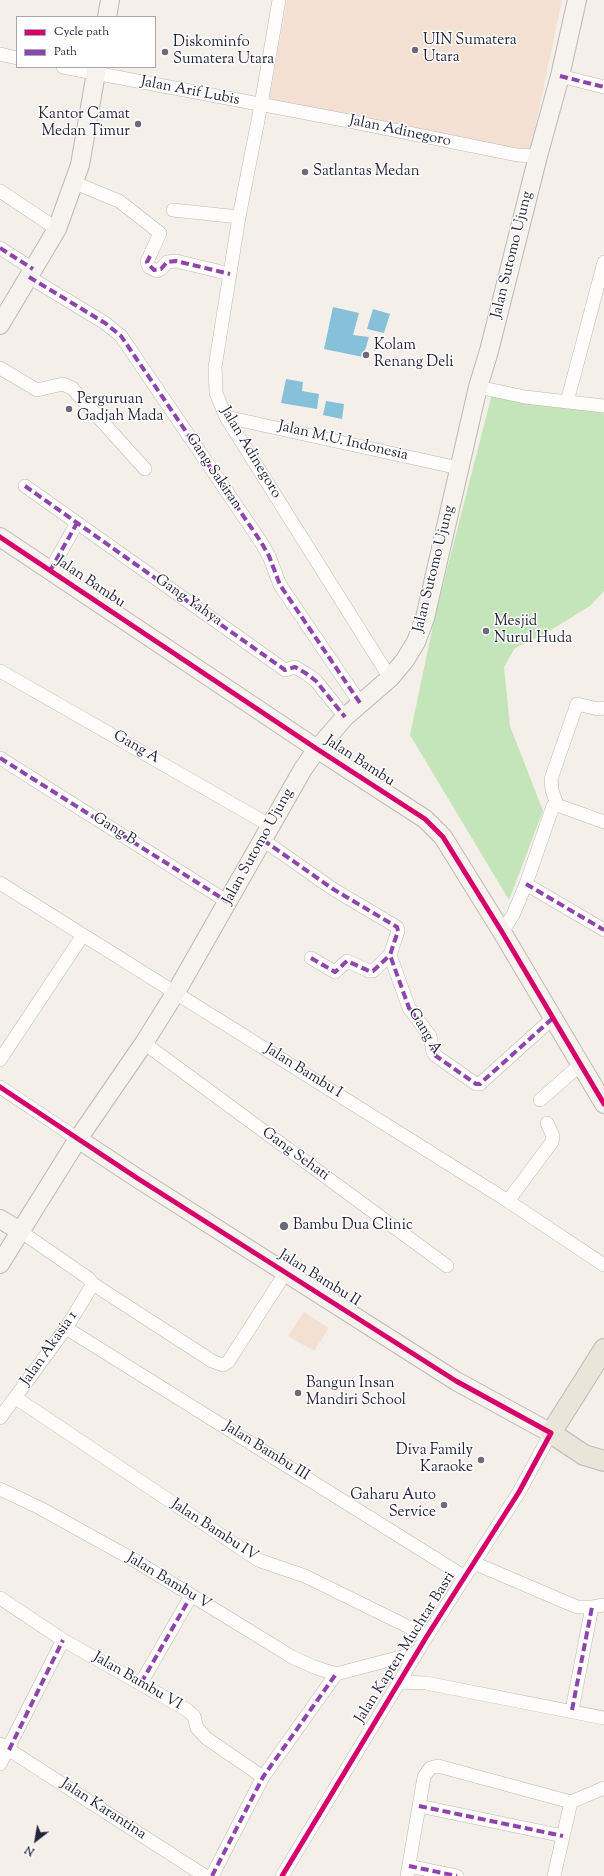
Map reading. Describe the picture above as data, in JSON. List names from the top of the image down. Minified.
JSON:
{"streets":{"main road":["Jalan Bambu II"],"street":["Jalan Arif Lubis","Jalan Adinegoro","Jalan Sutomo Ujung","Jalan M.U. Indonesia","Gang Sakiran","Jalan Bambu","Gang Yahya","Gang A","Gang B","Jalan Bambu I","Gang Sehati","Jalan Akasia 1","Jalan Bambu III","Jalan Bambu IV","Jalan Bambu V","Jalan Kapten Muchtar Basri","Jalan Bambu VI","Jalan Karantina"]},"crossings":[["Jalan Arif Lubis","Jalan Adinegoro"],["Jalan Adinegoro","Jalan Sutomo Ujung"],["Jalan Adinegoro","Jalan M.U. Indonesia"],["Jalan Sutomo Ujung","Jalan M.U. Indonesia"],["Jalan Sutomo Ujung","Gang Sakiran"],["Jalan Sutomo Ujung","Jalan Bambu"],["Jalan Sutomo Ujung","Gang Yahya"],["Jalan Sutomo Ujung","Gang A"],["Jalan Sutomo Ujung","Gang B"],["Jalan Sutomo Ujung","Jalan Bambu I"],["Jalan Sutomo Ujung","Gang Sehati"],["Jalan Sutomo Ujung","Jalan Bambu II"],["Jalan Bambu","Gang A"],["Jalan Bambu II","Jalan Kapten Muchtar Basri"],["Jalan Akasia 1","Jalan Bambu III"],["Jalan Akasia 1","Jalan Bambu IV"],["Jalan Bambu III","Jalan Kapten Muchtar Basri"],["Jalan Bambu IV","Jalan Kapten Muchtar Basri"]],"places":["UIN Sumatera Utara","Diskominfo Sumatera Utara","Kantor Camat Medan Timur","Satlantas Medan","Kolam Renang Deli","Perguruan Gadjah Mada","Mesjid Nurul Huda","Bambu Dua Clinic","Bangun Insan Mandiri School","Diva Family Karaoke","Gaharu Auto Service"],"legend":["Cycle path","Path"],"north":"bottom left"}
